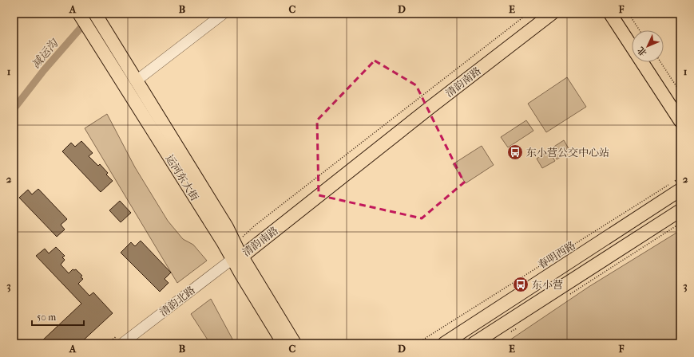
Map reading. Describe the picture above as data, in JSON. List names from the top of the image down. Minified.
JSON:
{"streets":{"main road":["清韵南路","运河东大街","春明西路"],"street":["清韵北路"]},"crossings":[["清韵南路","运河东大街"],["清韵南路","清韵北路"],["运河东大街","清韵北路"]],"water":["减运沟"],"places":{"bus stop":["东小营公交中心站","东小营"]},"scale_bar":"50 m","north":"bottom left","grid":{"columns":["A","B","C","D","E","F"],"rows":["1","2","3"]}}
